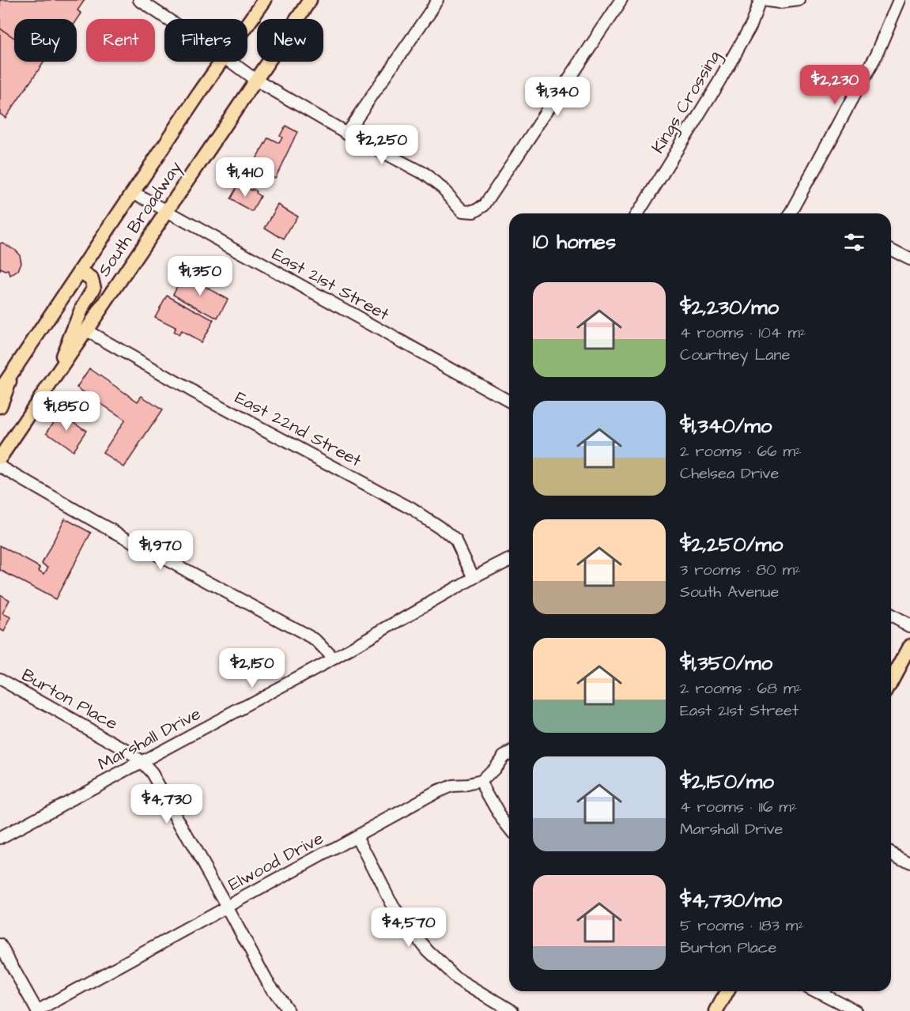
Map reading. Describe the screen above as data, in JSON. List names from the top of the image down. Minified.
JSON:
{"streets":{"main road":["South Broadway"],"street":["Kings Crossing","East 21st Street","East 22nd Street","Burton Place","Marshall Drive","Elwood Drive"]},"crossings":[["South Broadway","East 21st Street"],["South Broadway","East 22nd Street"],["East 22nd Street","Marshall Drive"],["Burton Place","Marshall Drive"],["Burton Place","Elwood Drive"]],"page":{"chip":["Buy","Rent","Filters","New"],"price":["$2,230","$1,340","$2,250","$1,410","$1,350","$1,850","$1,970","$2,150","$4,730","$4,570"],"heading":"10 homes","list":[{"name":"$2,230/mo","note":"4 rooms · 104 m² · Courtney Lane"},{"name":"$1,340/mo","note":"2 rooms · 66 m² · Chelsea Drive"},{"name":"$2,250/mo","note":"3 rooms · 80 m² · South Avenue"},{"name":"$1,350/mo","note":"2 rooms · 68 m² · East 21st Street"},{"name":"$2,150/mo","note":"4 rooms · 116 m² · Marshall Drive"},{"name":"$4,730/mo","note":"5 rooms · 183 m² · Burton Place"}]}}
